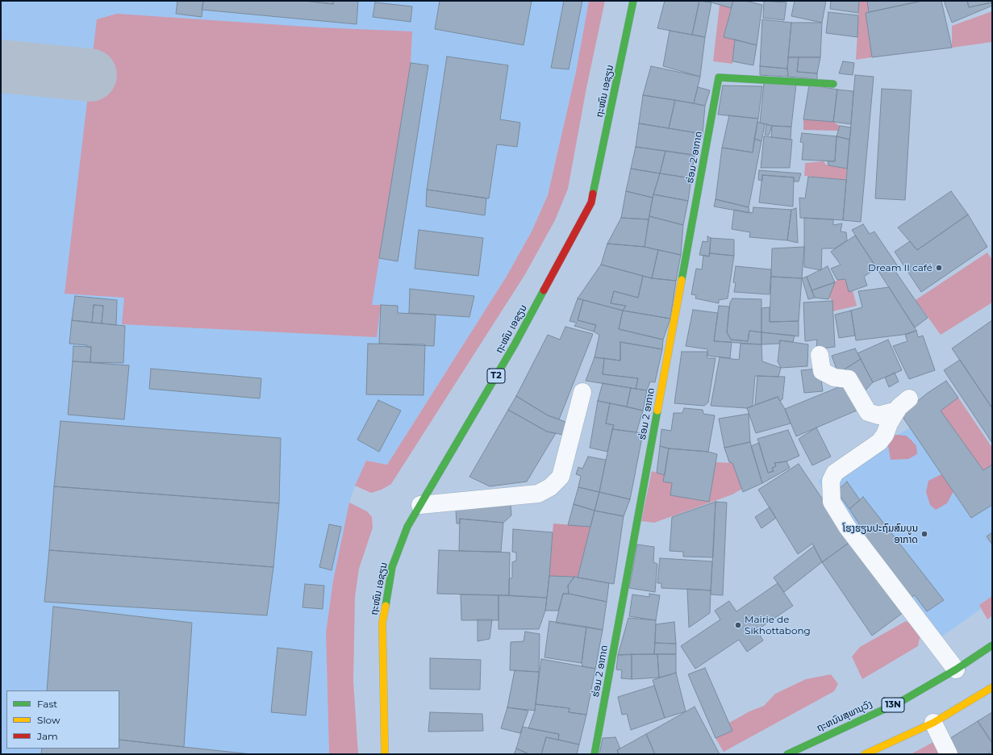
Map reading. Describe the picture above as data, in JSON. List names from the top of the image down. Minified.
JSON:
{"streets":{"main road":["ຖະໜົນ ເອຊຽນ","ຮ່ອມ 2 ອາກາດ","T2","13N","ຖະຫນົນສຸພານຸວົງ"]},"places":["Dream II café","ໂຮງຮຽນປະຖົມສົມບູນ ອາກາດ","Mairie de Sikhottabong"],"legend":["Fast","Slow","Jam"]}
